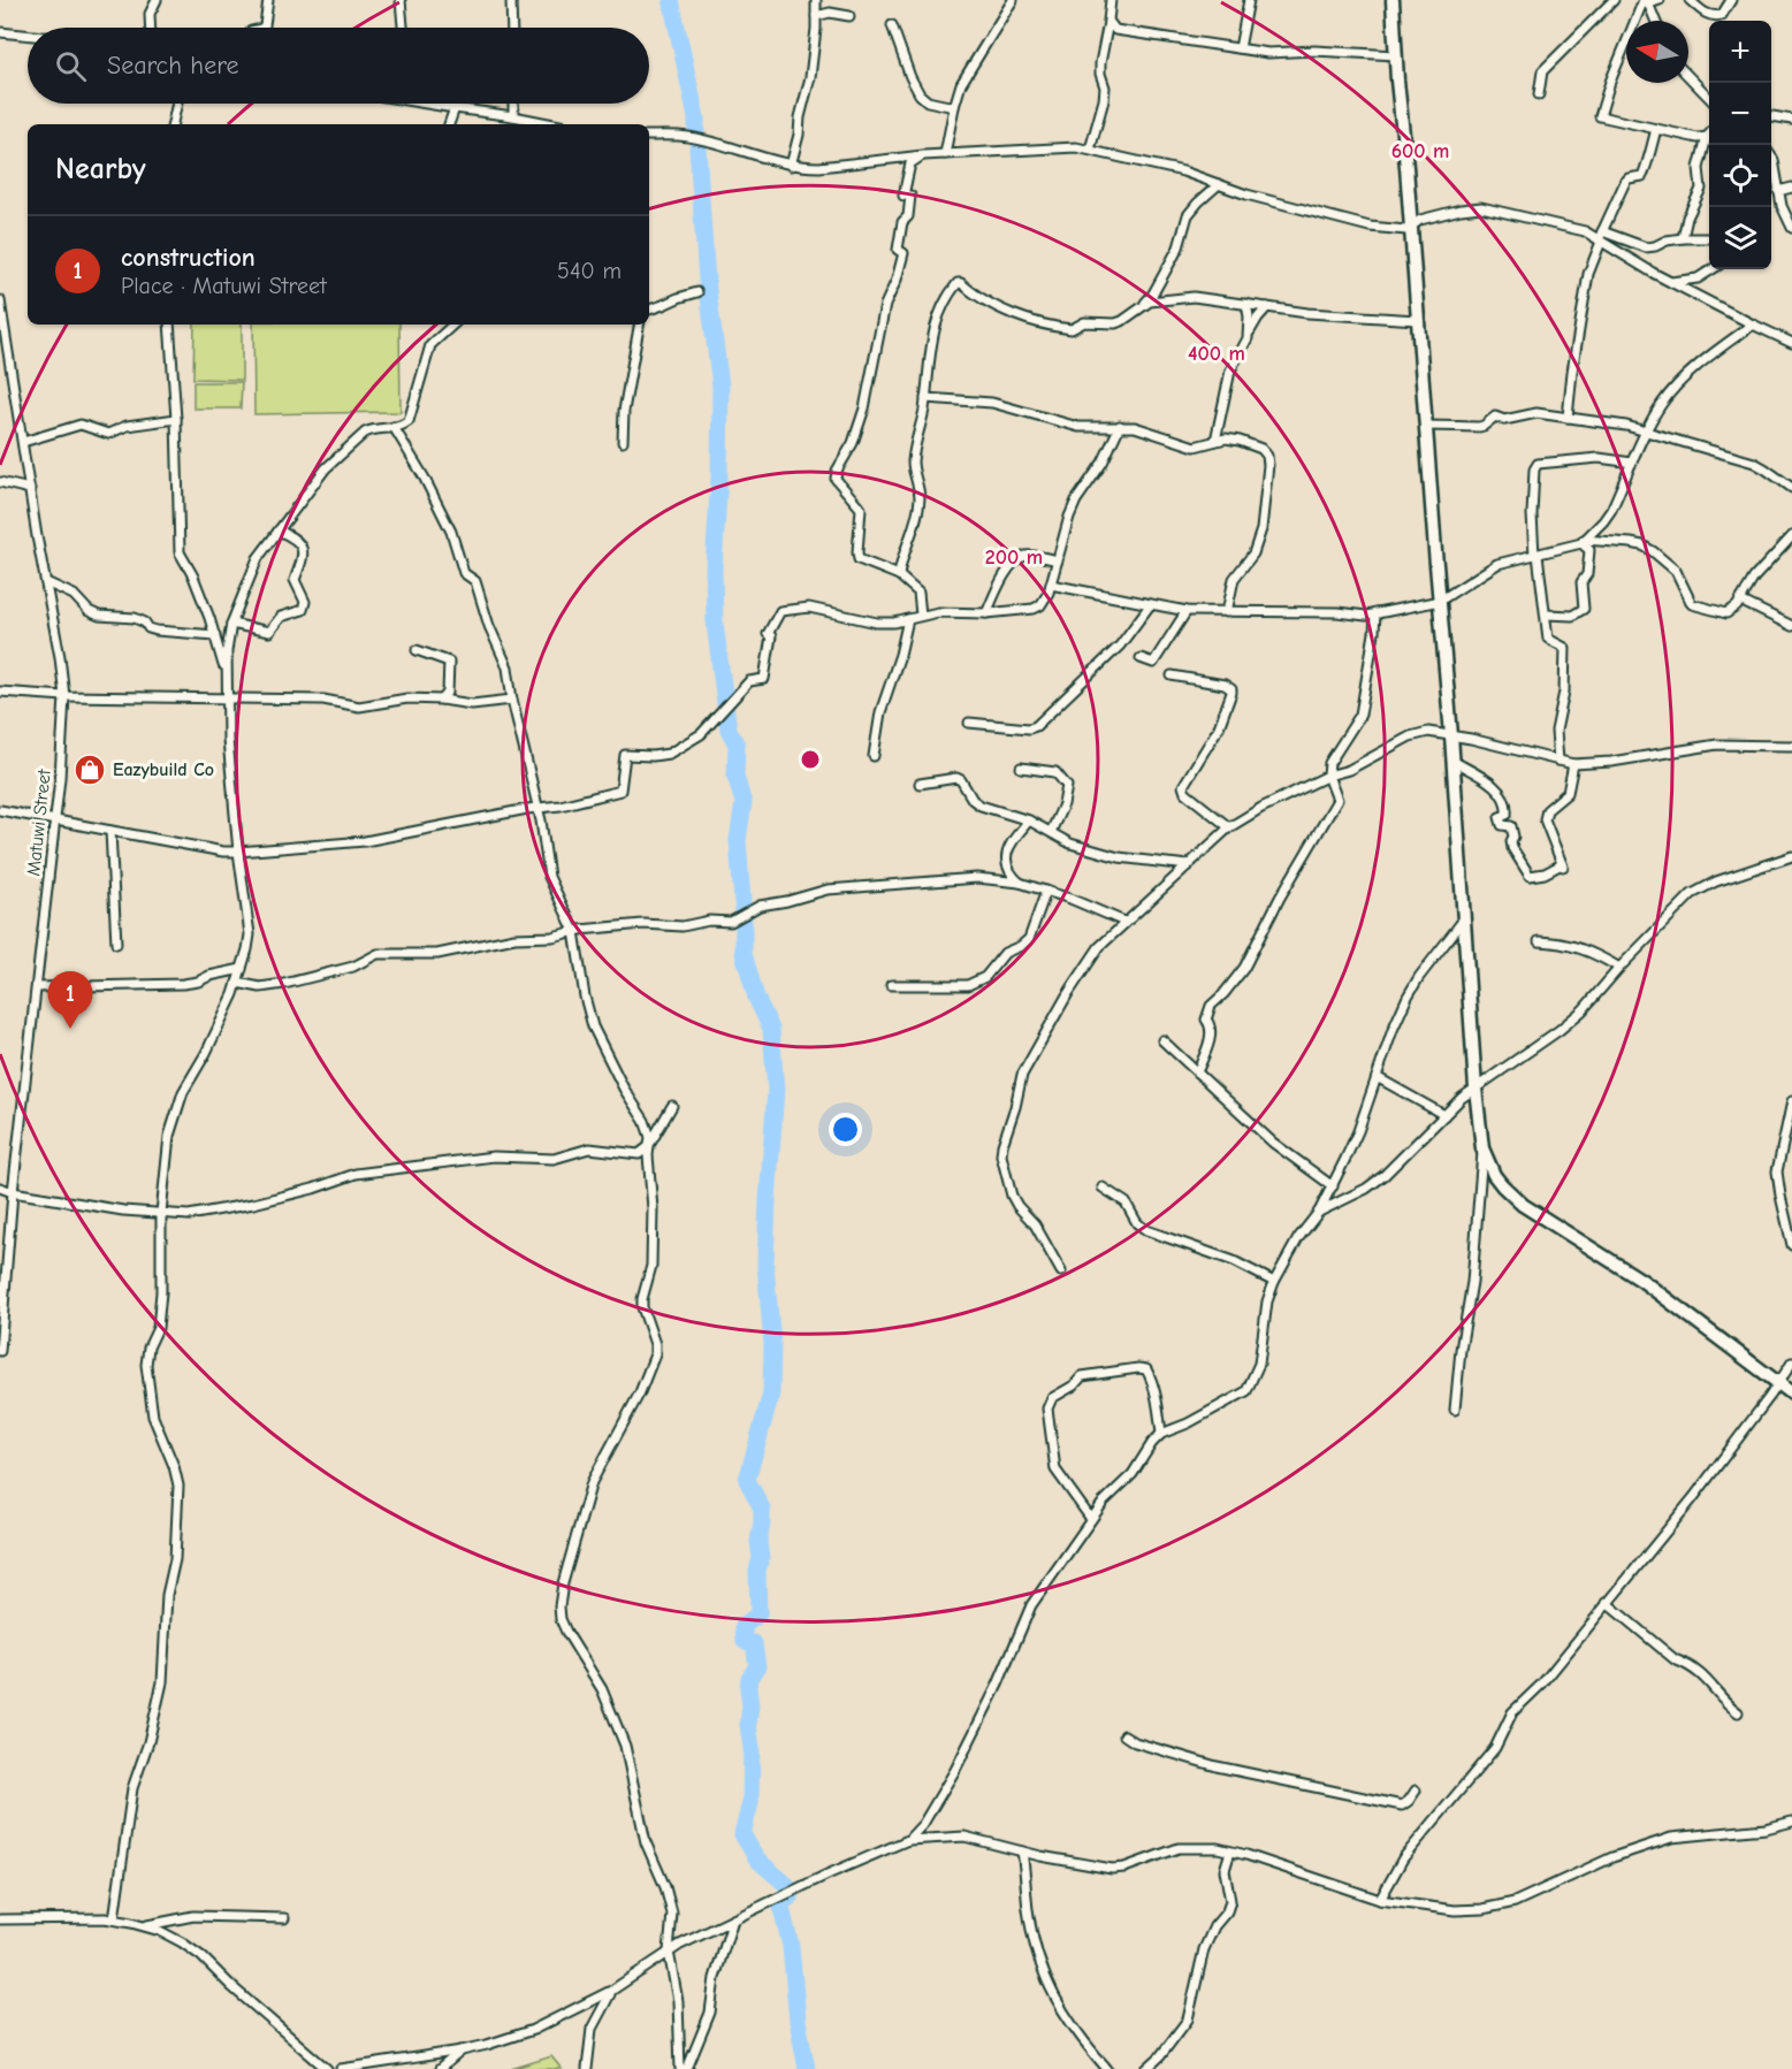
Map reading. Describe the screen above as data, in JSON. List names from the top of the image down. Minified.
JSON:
{"streets":{"street":["Matuwi Street"]},"places":{"shop":["Eazybuild Co"]},"north":"left","page":{"map_buttons":["+","−"],"search":"Search here","heading":"Nearby","list":[{"mark":"1","name":"construction","note":"Place · Matuwi Street","value":"540 m"}],"pins":"1"},"rings":["600 m","400 m","200 m"]}
